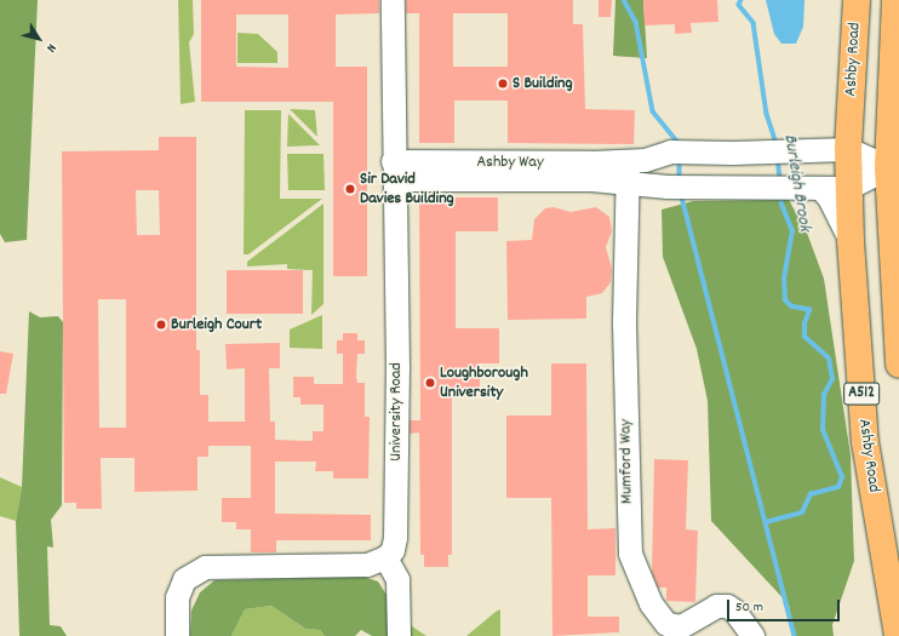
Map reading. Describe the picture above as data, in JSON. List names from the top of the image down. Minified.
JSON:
{"streets":{"main road":["Ashby Road","A512"],"street":["Ashby Way","University Road","Mumford Way"]},"crossings":[["Ashby Road","Ashby Way"],["Ashby Way","University Road"],["Ashby Way","Mumford Way"]],"water":["Burleigh Brook"],"places":["S Building","Sir David Davies Building","Burleigh Court","Loughborough University"],"scale_bar":"50 m","north":"bottom right"}
